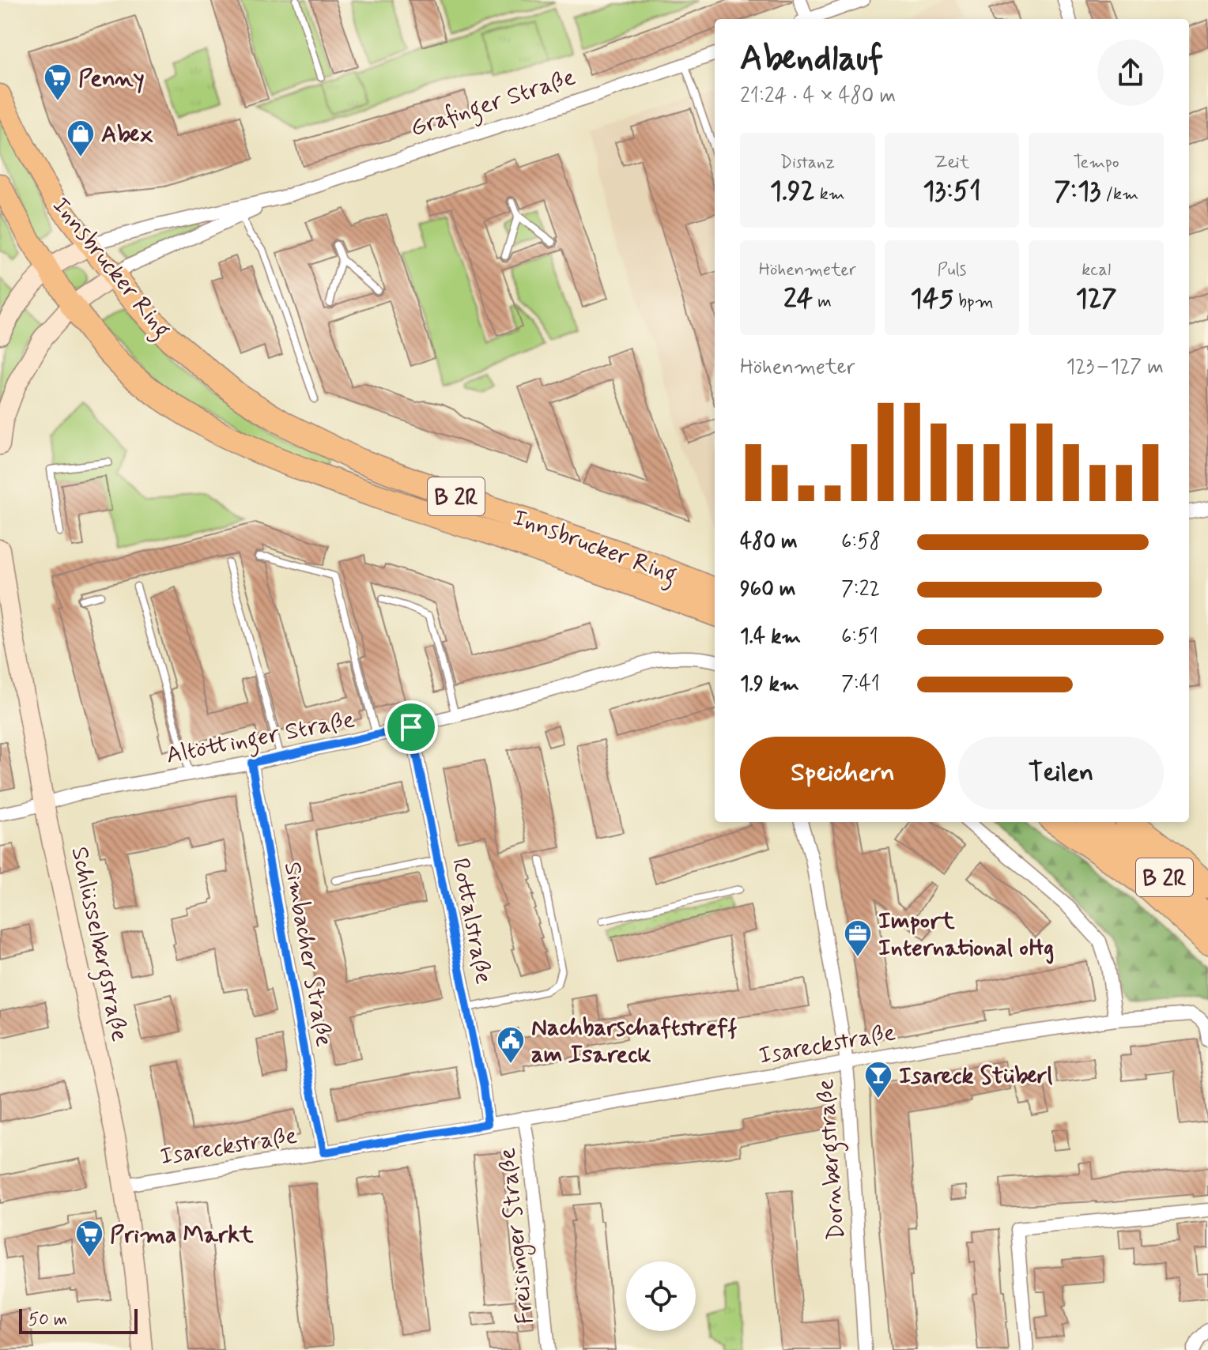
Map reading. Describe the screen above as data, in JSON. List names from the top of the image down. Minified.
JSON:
{"streets":{"highway":["Innsbrucker Ring","B 2R"],"street":["Grafinger Straße","Altöttinger Straße","Rottalstraße","Schlüsselbergstraße","Simbacher Straße","Isareckstraße","Dornbergstraße","Freisinger Straße"]},"crossings":[["Grafinger Straße","Innsbrucker Ring"],["Altöttinger Straße","Rottalstraße"],["Altöttinger Straße","Schlüsselbergstraße"],["Altöttinger Straße","Simbacher Straße"],["Rottalstraße","Isareckstraße"],["Schlüsselbergstraße","Isareckstraße"],["Simbacher Straße","Isareckstraße"],["Isareckstraße","Dornbergstraße"],["Isareckstraße","Freisinger Straße"]],"places":{"supermarket":["Penny","Prima Markt"],"shop":["Abex"],"office":["Import International oHg"],"public building":["Nachbarschaftstreff am Isareck"],"bar":["Isareck Stüberl"]},"scale_bar":"50 m","page":{"heading":["Abendlauf","21:24 · 4 × 480 m"],"stats":[["Distanz","1.92 km"],["Zeit","13:51"],["Tempo","7:13 /km"],["Höhenmeter","24 m"],["Puls","145 bpm"],["kcal","127"]],"chart":["Höhenmeter","123–127 m"],"list":[{"name":"480 m","note":"6:58"},{"name":"960 m","note":"7:22"},{"name":"1.4 km","note":"6:51"},{"name":"1.9 km","note":"7:41"}],"buttons":["Speichern","Teilen"],"scale":"50 m"}}
